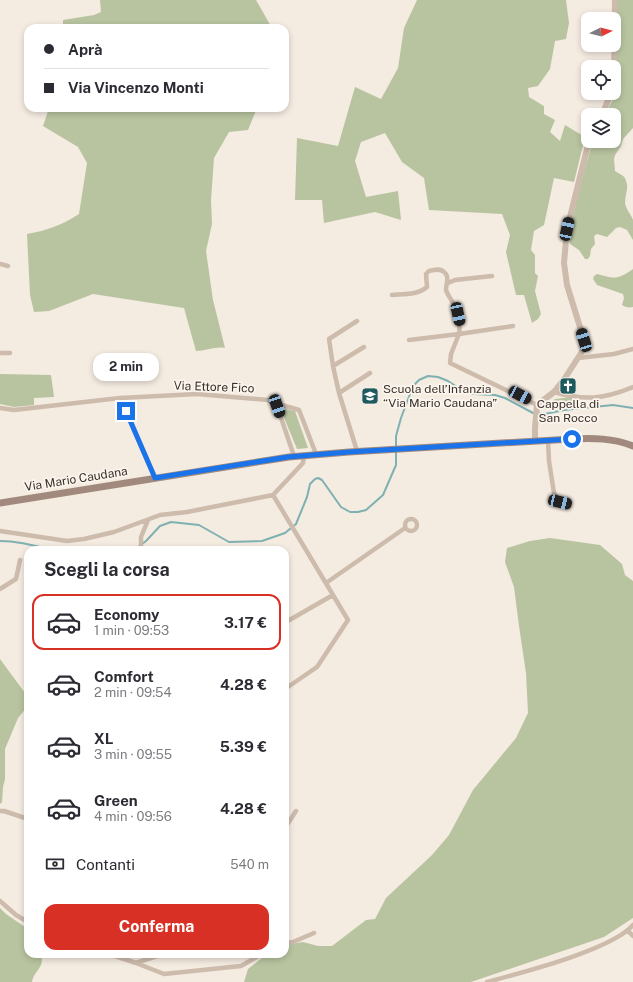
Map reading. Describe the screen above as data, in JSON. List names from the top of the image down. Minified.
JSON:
{"streets":{"main road":["Via Mario Caudana"],"street":["Via Ettore Fico"]},"crossings":[["Via Ettore Fico","Via Mario Caudana"]],"places":{"church":["Cappella di San Rocco"],"school or university":["Scuola dell’Infanzia “Via Mario Caudana”"]},"north":"right","page":{"banner":["Aprà","Via Vincenzo Monti"],"bubble":"2 min","heading":"Scegli la corsa","list":[{"name":"Economy","note":"1 min · 09:53","value":"3.17 €"},{"name":"Comfort","note":"2 min · 09:54","value":"4.28 €"},{"name":"XL","note":"3 min · 09:55","value":"5.39 €"},{"name":"Green","note":"4 min · 09:56","value":"4.28 €"}],"pay":["Contanti","540 m"],"buttons":"Conferma"}}
